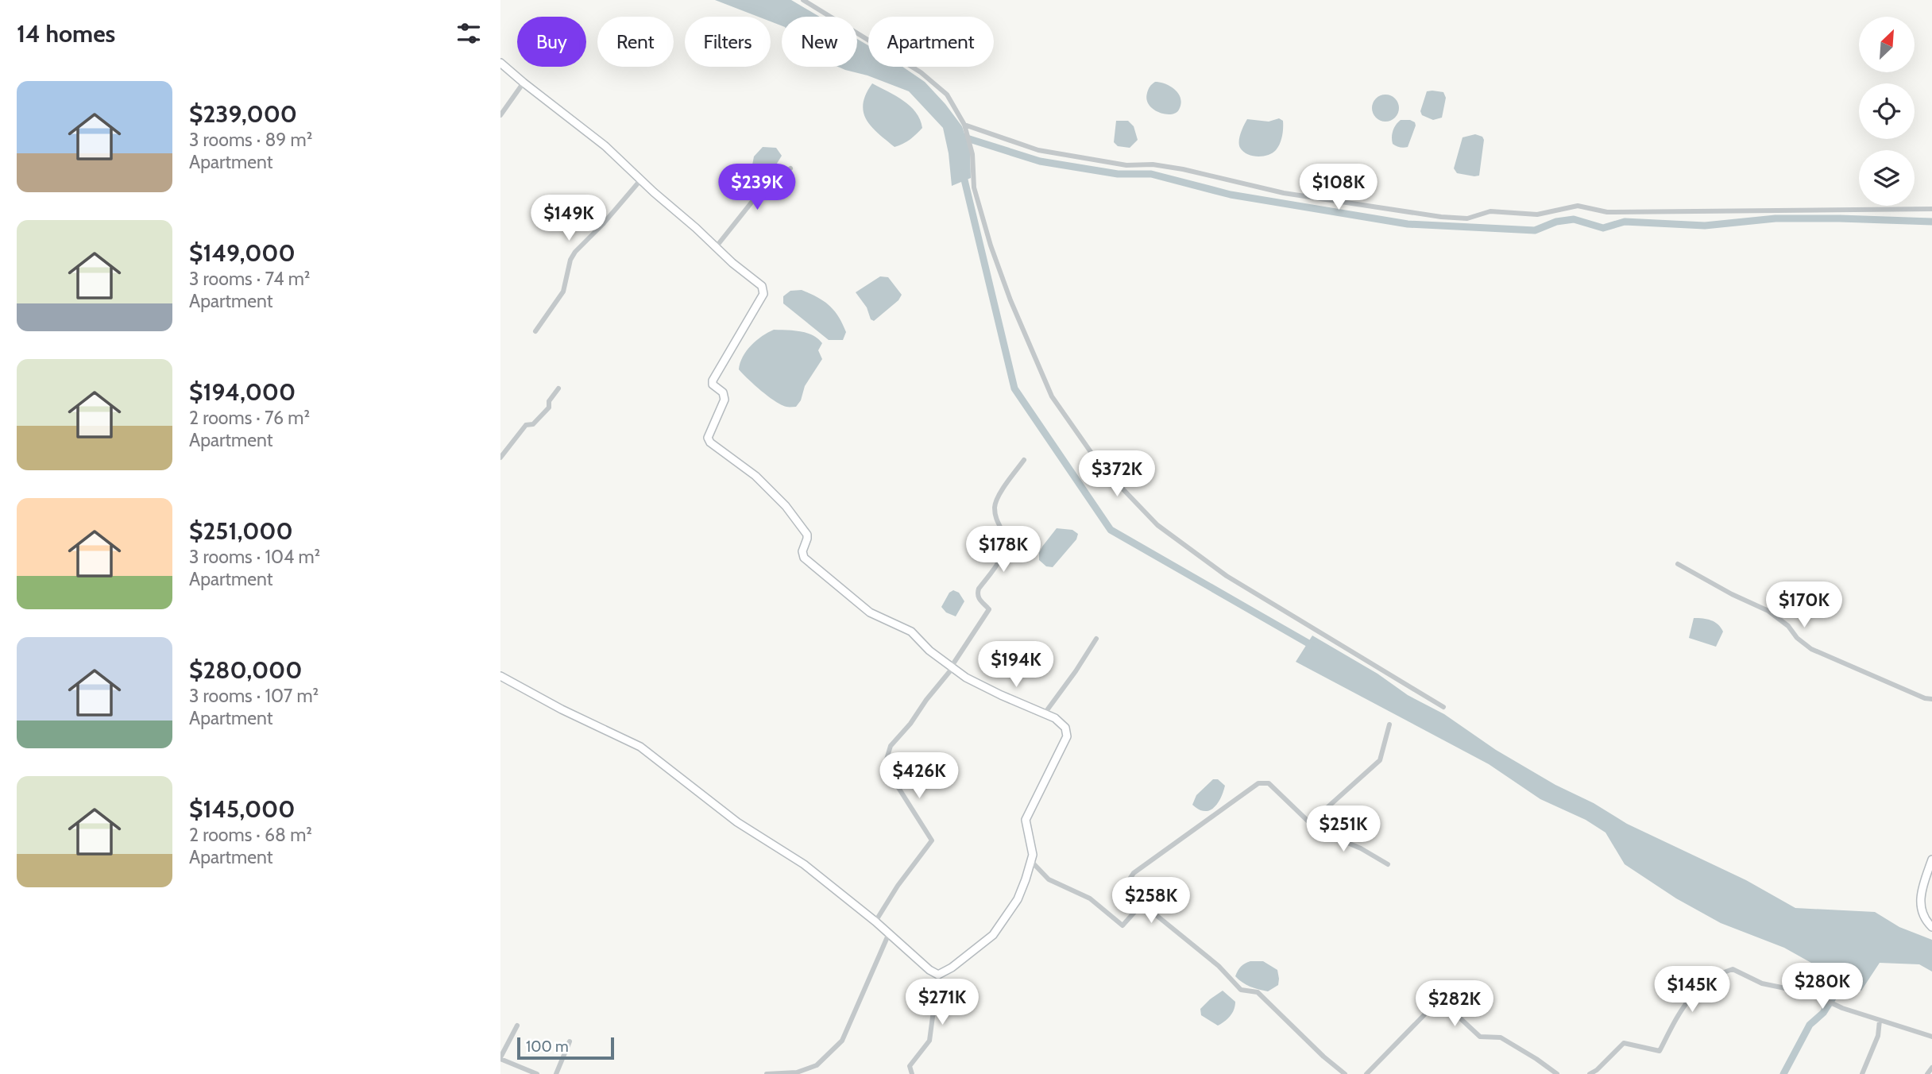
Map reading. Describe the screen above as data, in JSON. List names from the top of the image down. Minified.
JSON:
{"scale_bar":"100 m","north":"top right","page":{"heading":"14 homes","chip":["Buy","Rent","Filters","New","Apartment"],"list":[{"name":"$239,000","note":"3 rooms · 89 m² · Apartment"},{"name":"$149,000","note":"3 rooms · 74 m² · Apartment"},{"name":"$194,000","note":"2 rooms · 76 m² · Apartment"},{"name":"$251,000","note":"3 rooms · 104 m² · Apartment"},{"name":"$280,000","note":"3 rooms · 107 m² · Apartment"},{"name":"$145,000","note":"2 rooms · 68 m² · Apartment"}],"price":["$239K","$108K","$149K","$372K","$178K","$170K","$194K","$426K","$251K","$258K","$280K","$145K","$271K","$282K"],"scale":"100 m"}}
